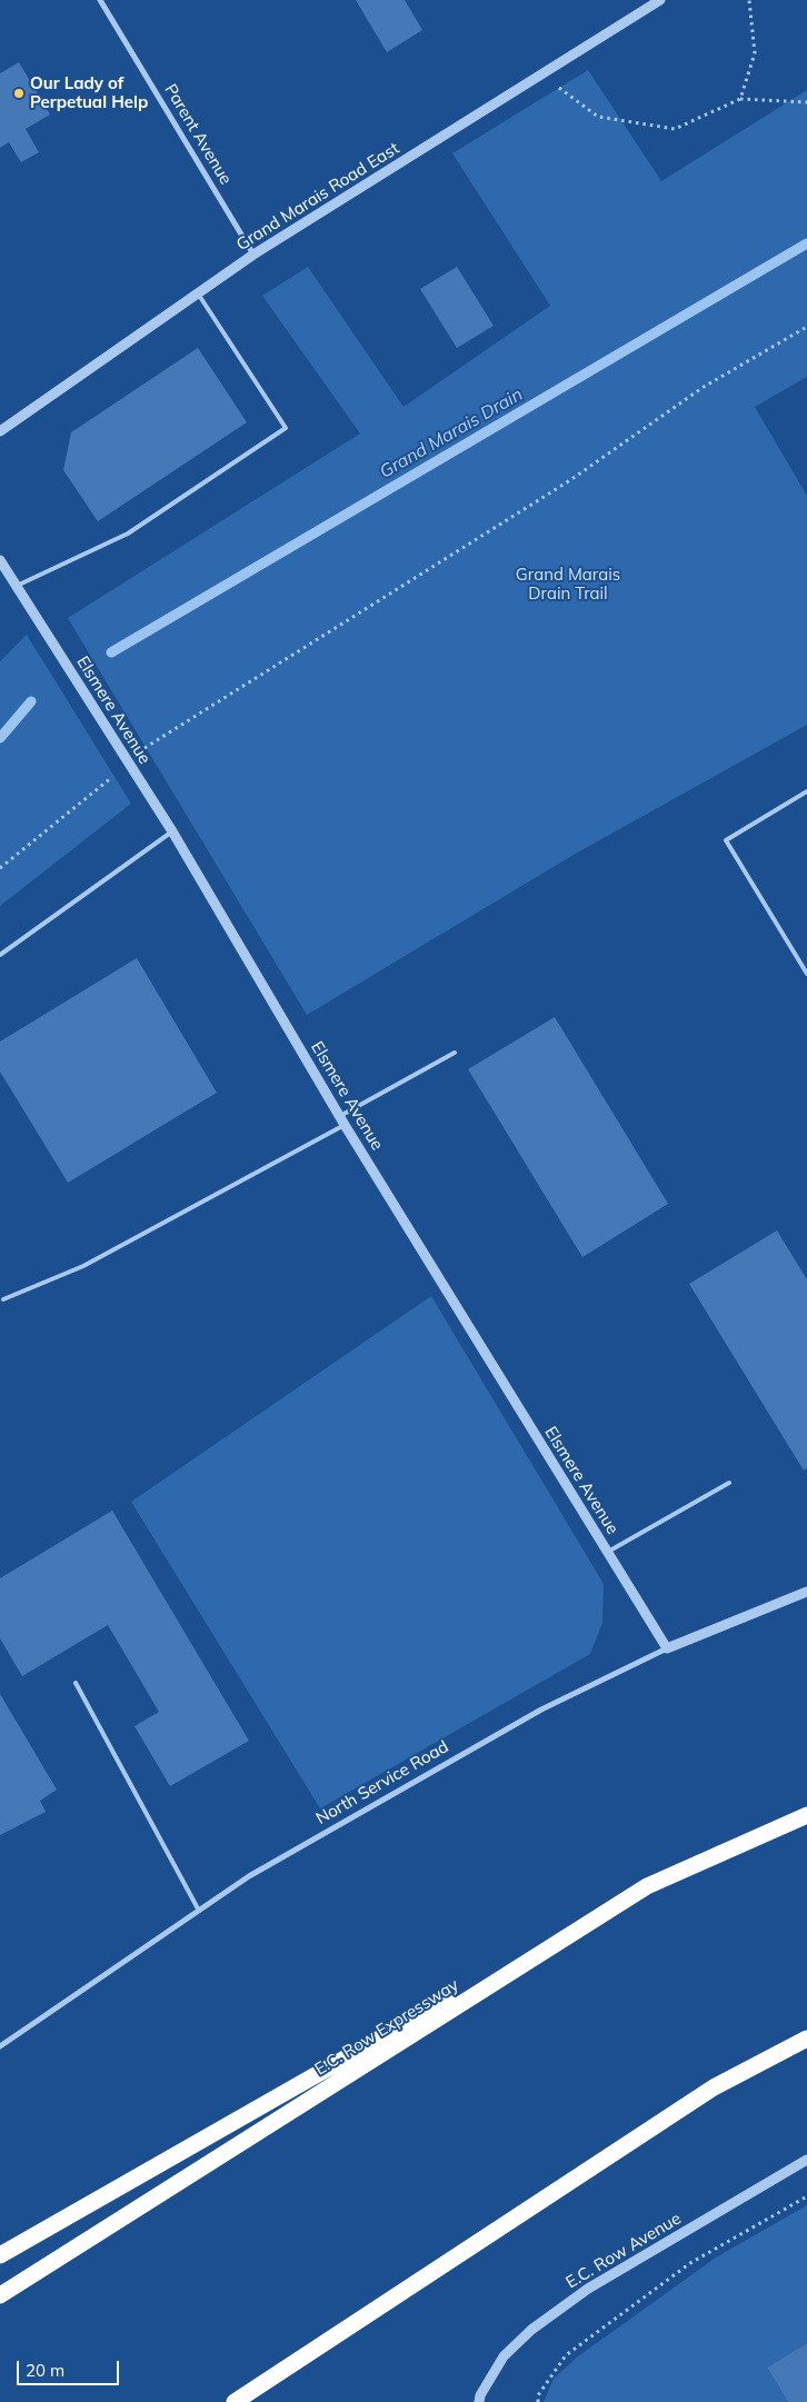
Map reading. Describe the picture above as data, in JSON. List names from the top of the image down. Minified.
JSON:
{"streets":{"highway":["E.C. Row Expressway"],"street":["Parent Avenue","Grand Marais Road East","Elsmere Avenue","North Service Road","E.C. Row Avenue"]},"crossings":[["Parent Avenue","Grand Marais Road East"],["Elsmere Avenue","North Service Road"]],"water":["Grand Marais Drain"],"parks":["Grand Marais Drain Trail"],"places":["Our Lady of Perpetual Help"],"scale_bar":"20 m"}
